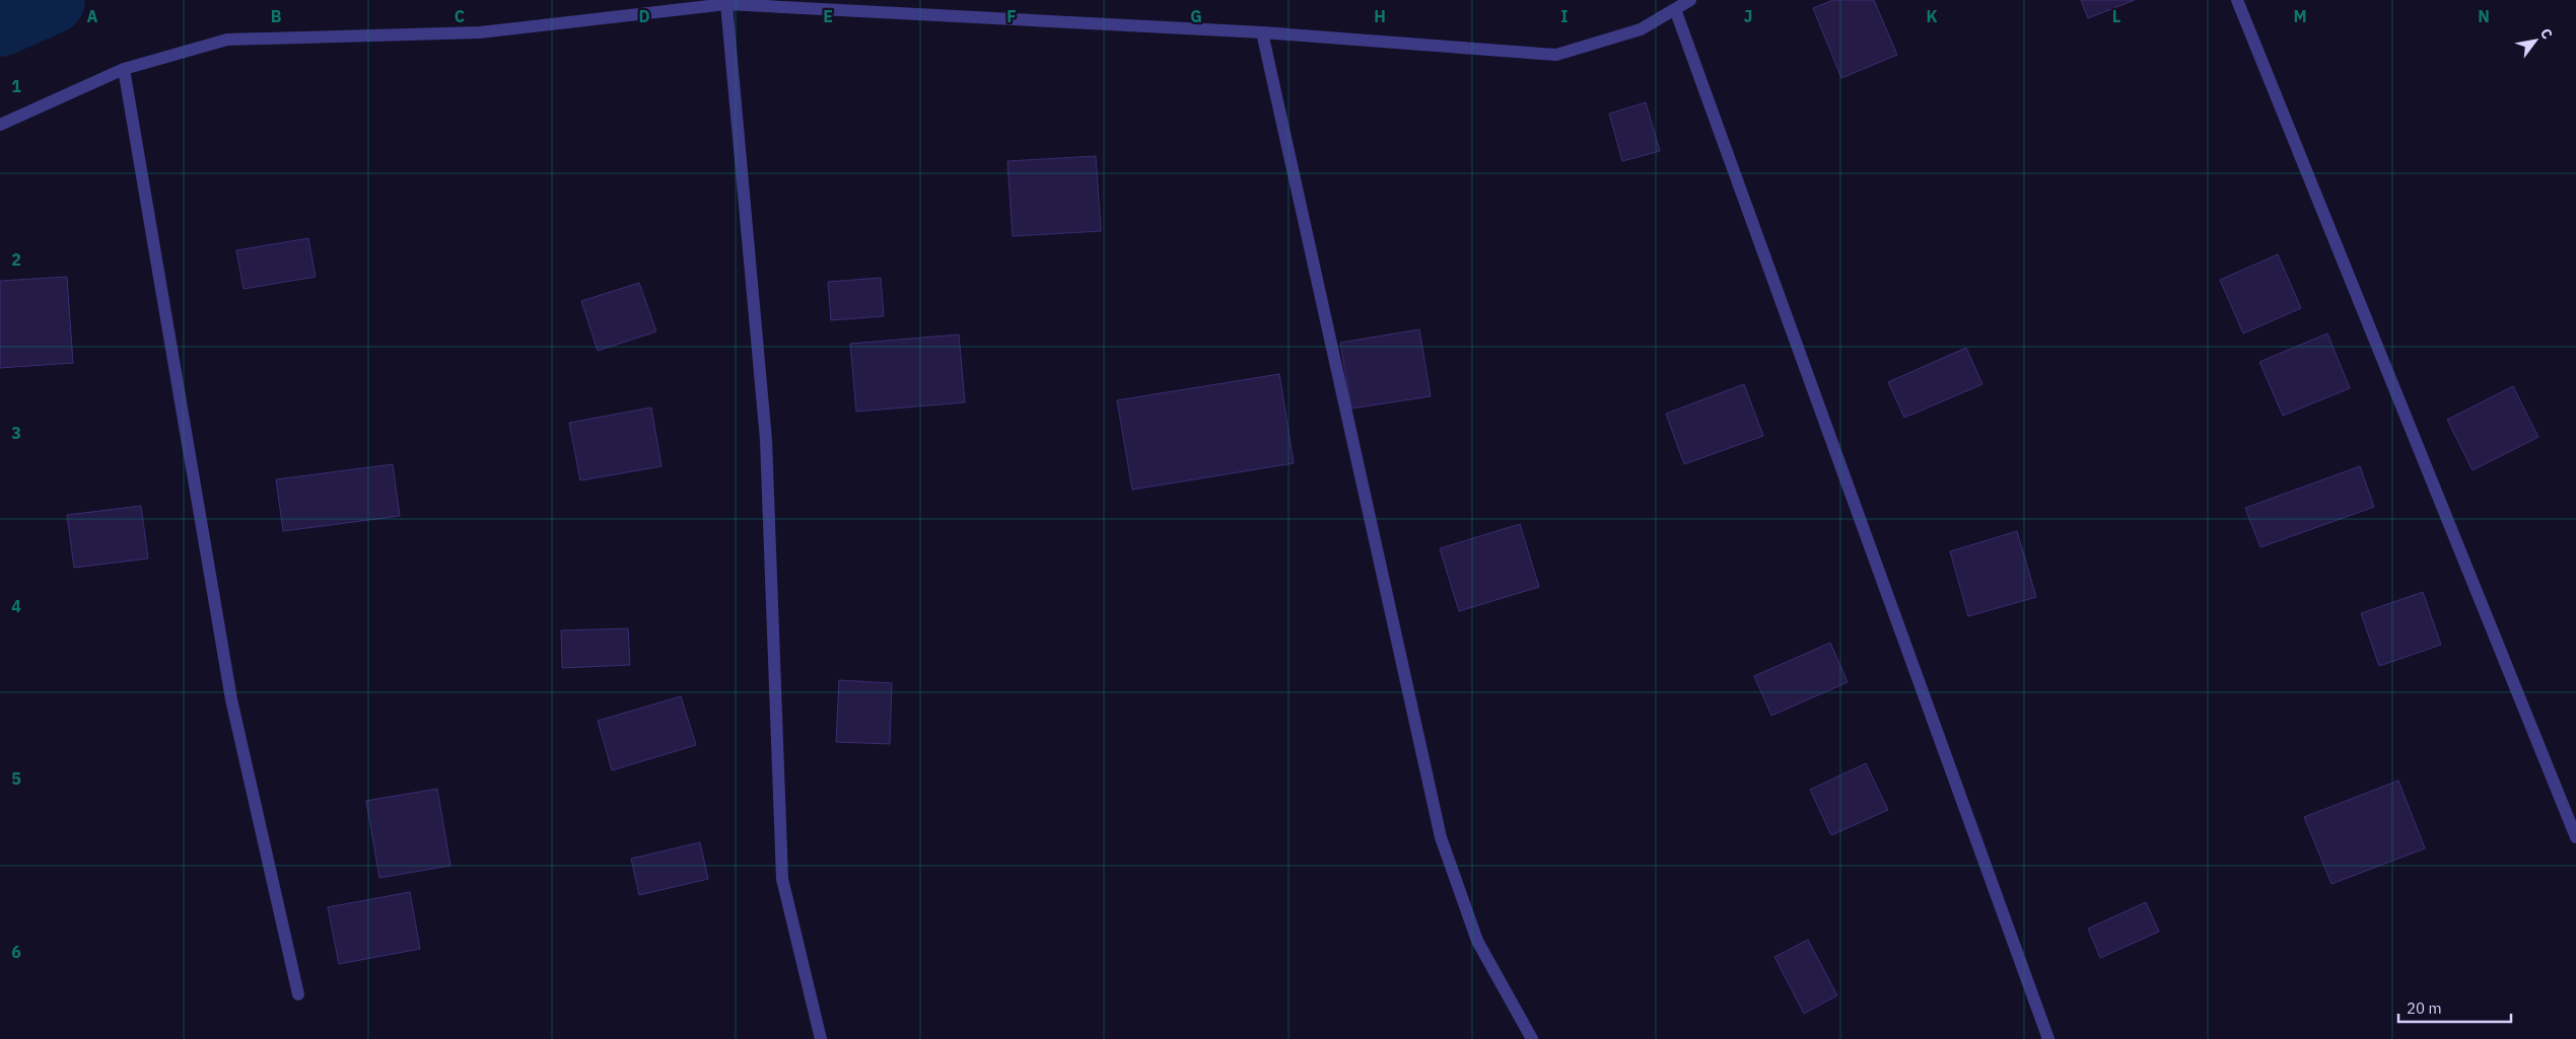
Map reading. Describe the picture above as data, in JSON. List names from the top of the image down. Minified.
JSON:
{"scale_bar":"20 m","north":"top right","grid":{"columns":["A","B","C","D","E","F","G","H","I","J","K","L","M","N"],"rows":["1","2","3","4","5","6"]}}
